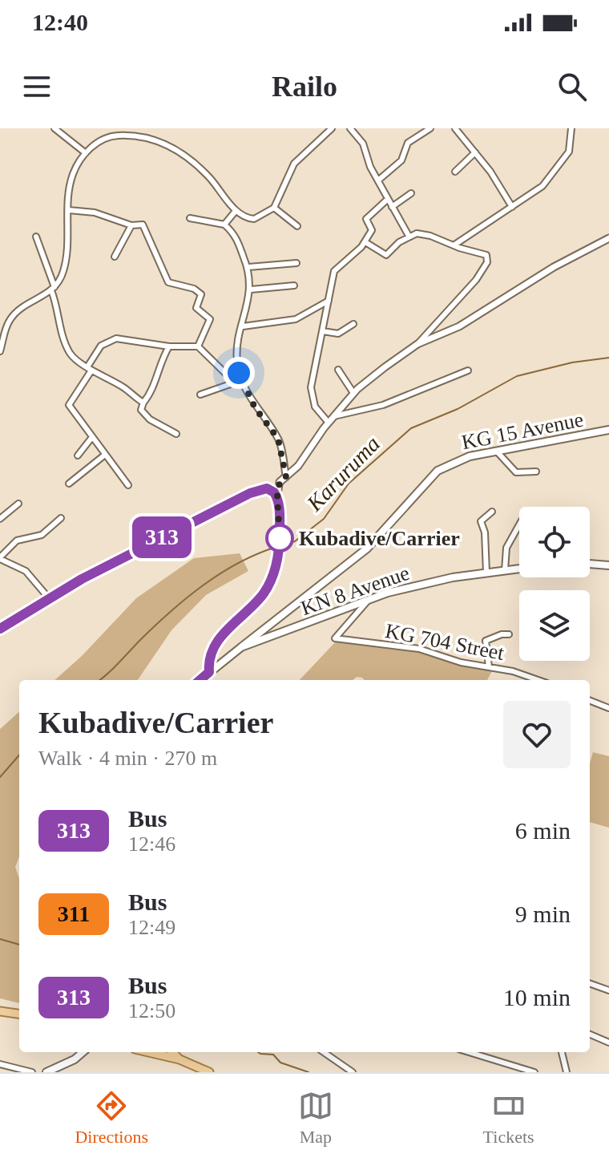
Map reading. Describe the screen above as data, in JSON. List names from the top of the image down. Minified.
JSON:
{"streets":{"main road":["KG 15 Avenue","KN 8 Avenue"],"street":["KG 704 Street"]},"crossings":[["KG 15 Avenue","KN 8 Avenue"],["KN 8 Avenue","KG 704 Street"]],"water":["Karuruma"],"places":["Kubadive/Carrier"],"lines":["bus line 313"],"page":{"status":"12:40","header":"Railo","on_map":"313","heading":["Kubadive/Carrier","Walk · 4 min · 270 m"],"list":[{"mark":"313","name":"Bus","note":"12:46","value":"6 min"},{"mark":"311","name":"Bus","note":"12:49","value":"9 min"},{"mark":"313","name":"Bus","note":"12:50","value":"10 min"}],"tabs":["Directions","Map","Tickets"]}}
